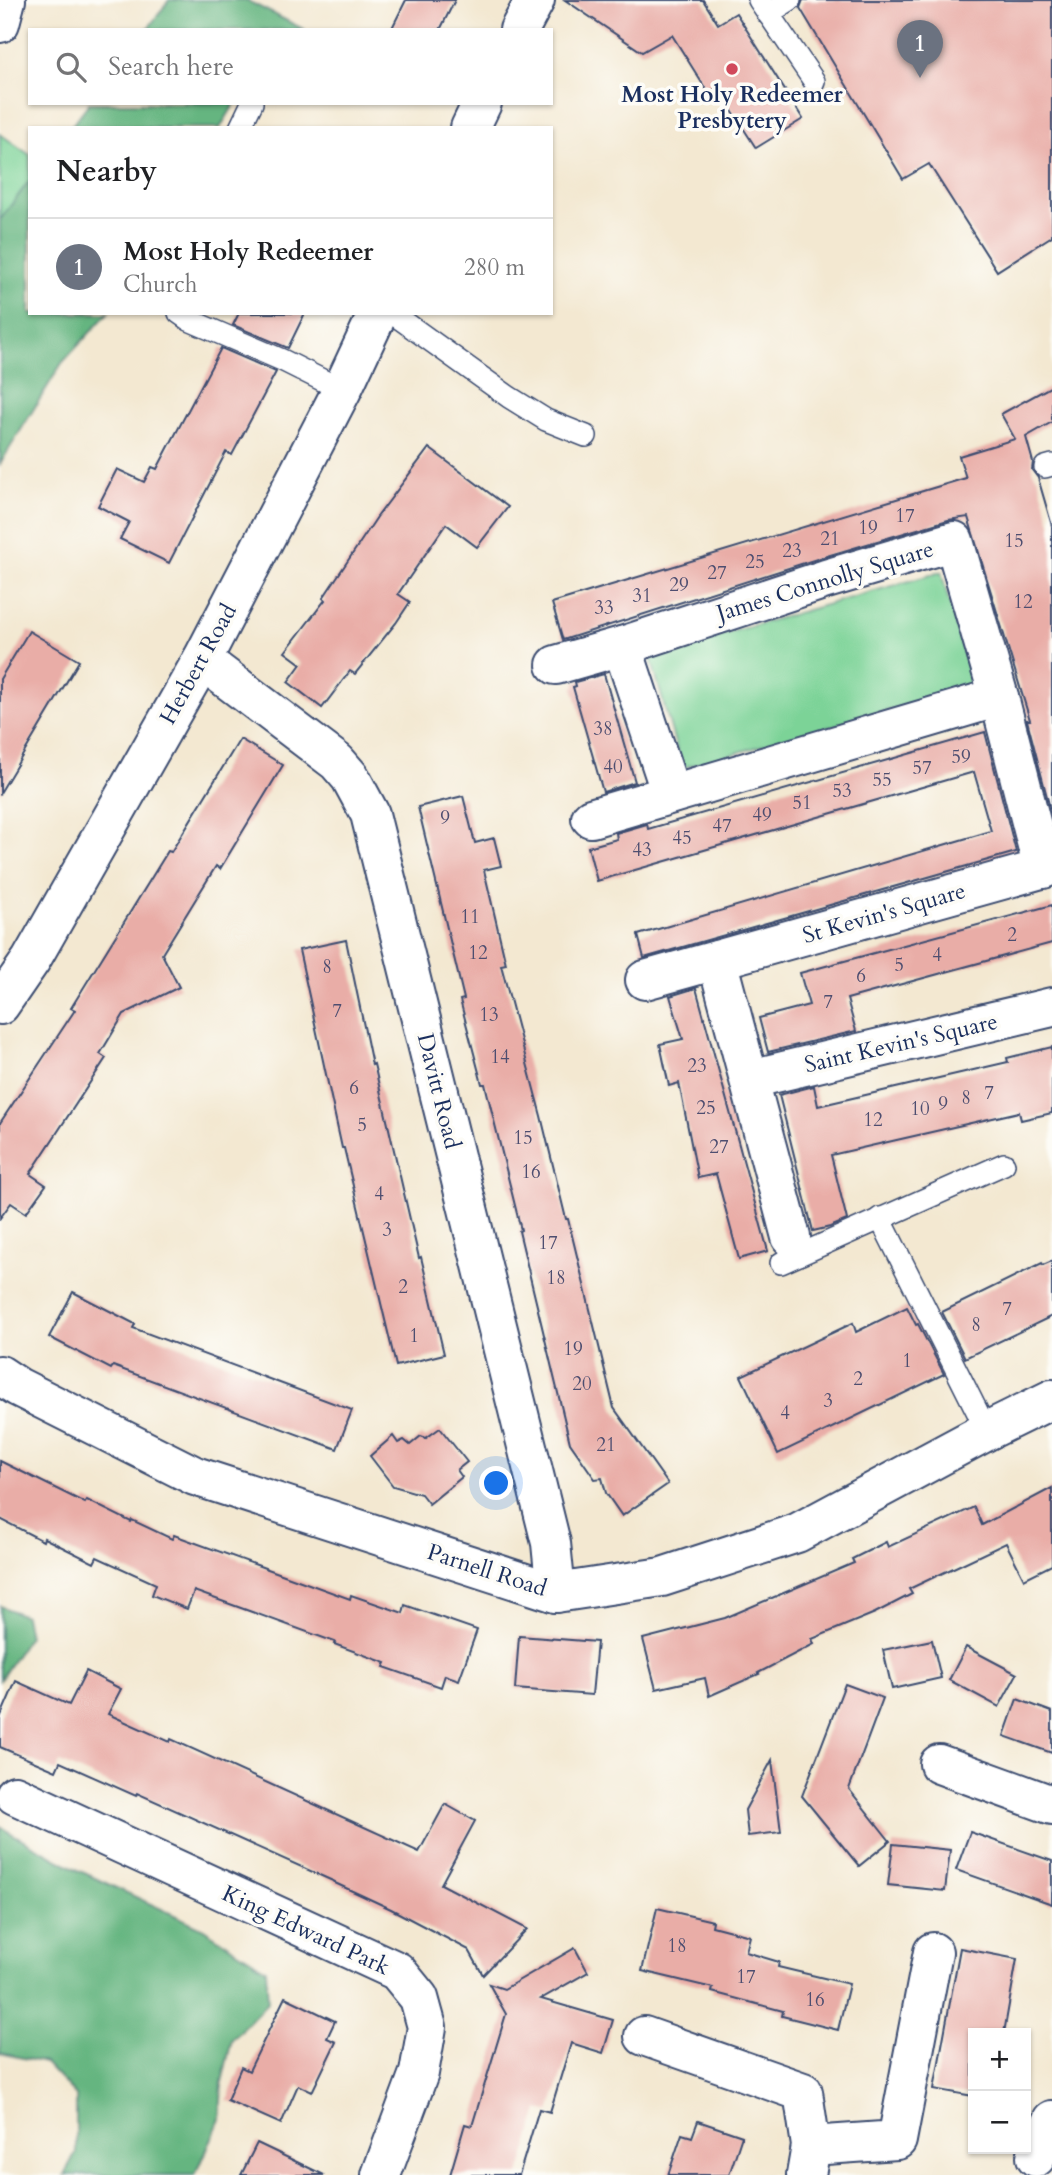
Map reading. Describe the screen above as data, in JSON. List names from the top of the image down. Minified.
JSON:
{"streets":{"street":["James Connolly Square","Herbert Road","St Kevin's Square","Saint Kevin's Square","Davitt Road","Parnell Road","King Edward Park"]},"crossings":[["James Connolly Square","St Kevin's Square"],["Herbert Road","Davitt Road"],["Davitt Road","Parnell Road"]],"places":["Most Holy Redeemer Presbytery"],"house_numbers":["17","19","21","15","23","25","27","29","31","12","33","38","59","40","57","55","53","51","49","9","47","45","43","11","2","12","4","5","8","6","7","7","13","14","23","6","7","8","9","25","10","12","5","15","27","16","4","3","17","18","2","7","8","1","19","1","2","20","3","4","21","18","17","16"],"page":{"pins":"1","search":"Search here","heading":"Nearby","list":[{"mark":"1","name":"Most Holy Redeemer","note":"Church","value":"280 m"}],"map_buttons":["+","−"]}}
